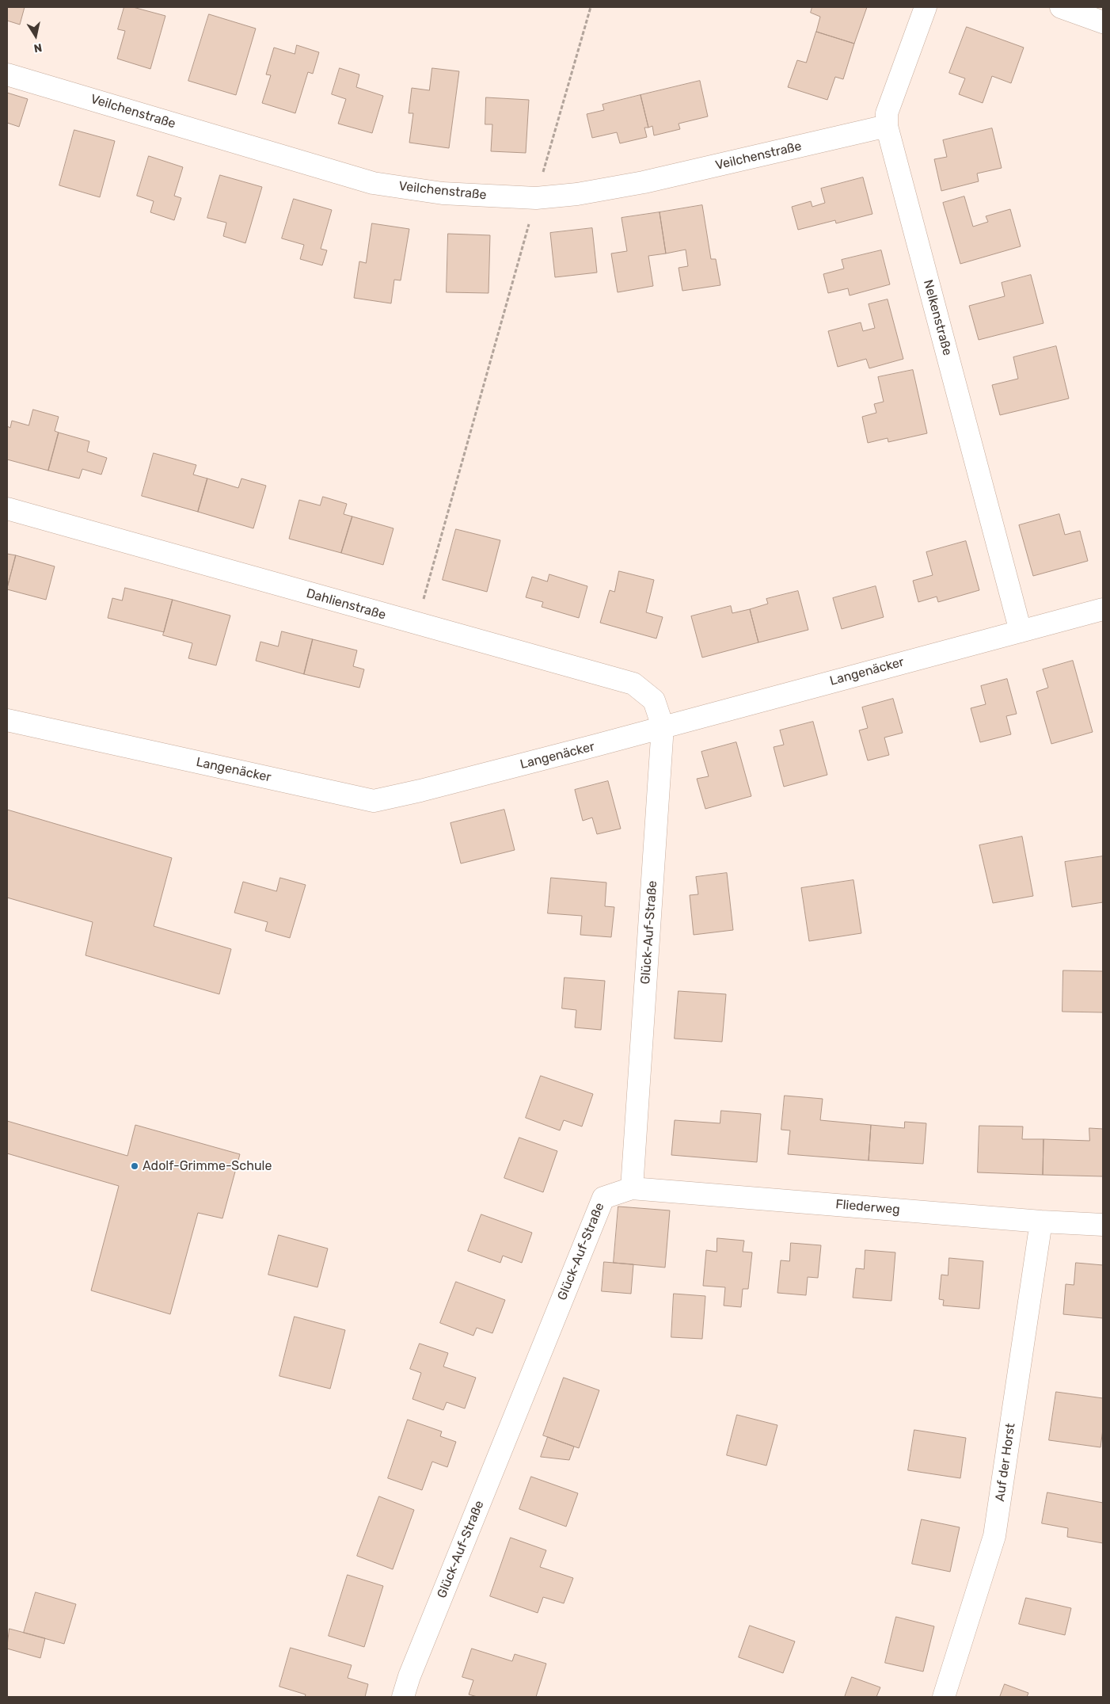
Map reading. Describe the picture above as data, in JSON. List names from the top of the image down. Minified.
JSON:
{"streets":{"street":["Veilchenstraße","Nelkenstraße","Dahlienstraße","Langenäcker","Glück-Auf-Straße","Fliederweg","Auf der Horst"]},"crossings":[["Veilchenstraße","Nelkenstraße"],["Nelkenstraße","Langenäcker"],["Dahlienstraße","Langenäcker"],["Dahlienstraße","Glück-Auf-Straße"],["Langenäcker","Glück-Auf-Straße"],["Glück-Auf-Straße","Fliederweg"],["Fliederweg","Auf der Horst"]],"places":["Adolf-Grimme-Schule"],"north":"bottom"}
